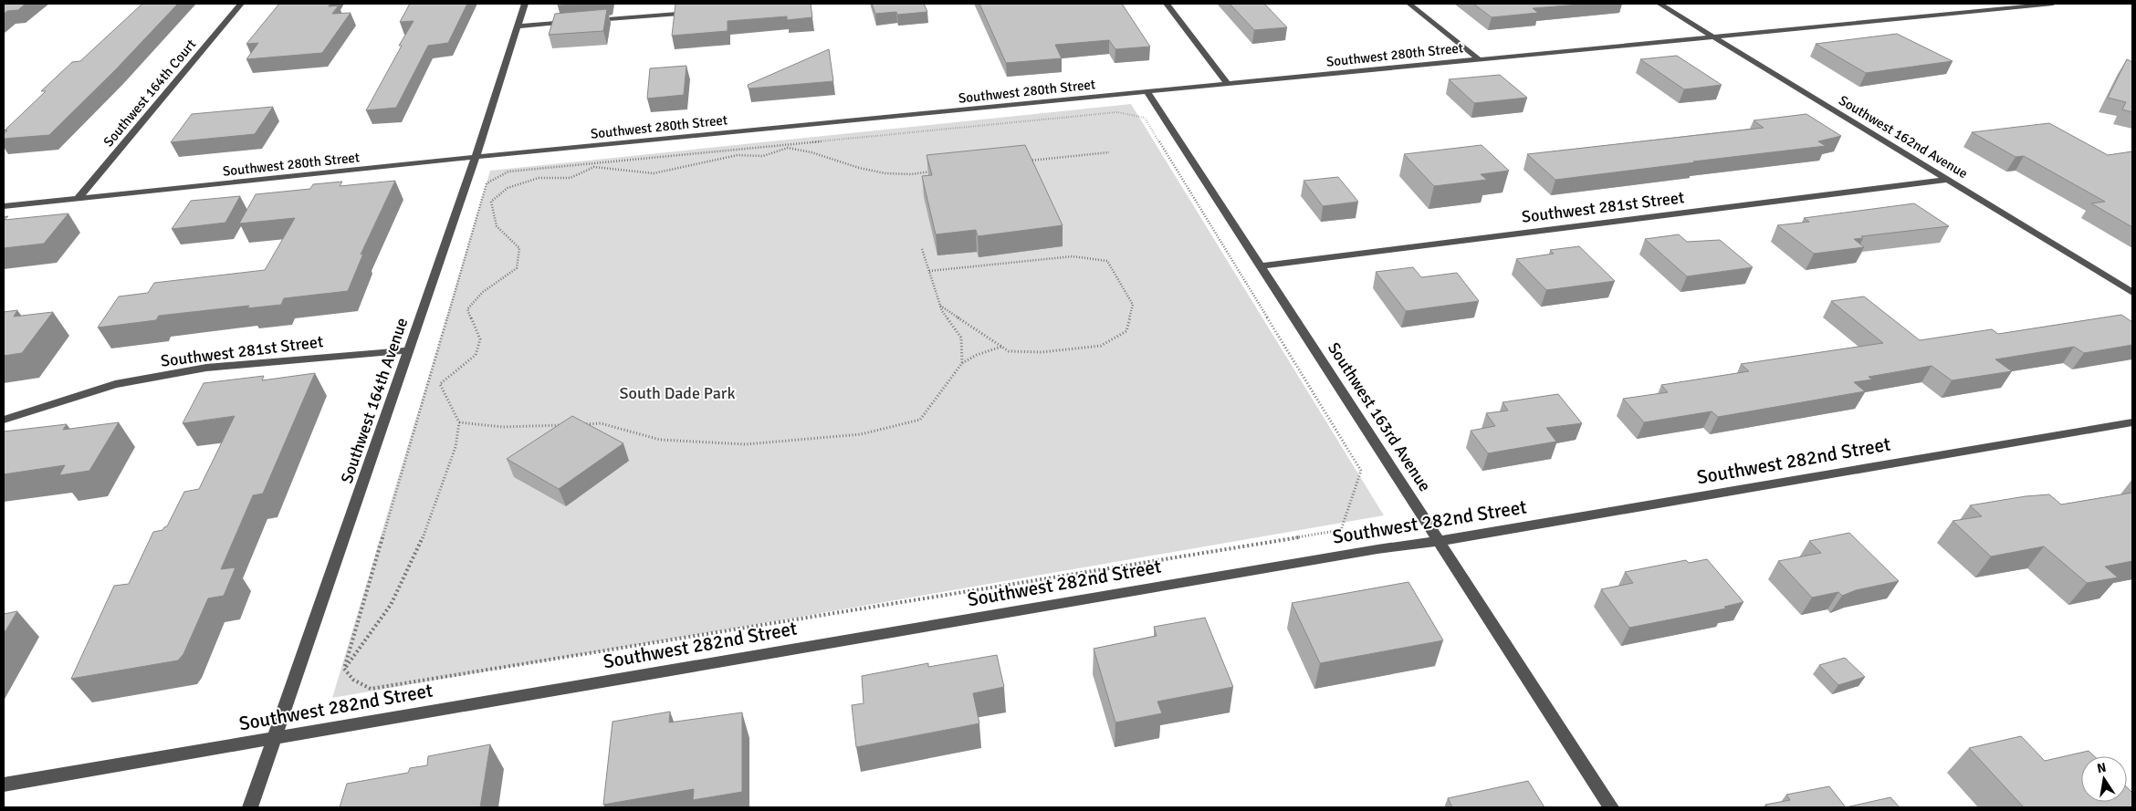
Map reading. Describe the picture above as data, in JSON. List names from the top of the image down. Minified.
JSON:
{"streets":{"street":["Southwest 280th Street","Southwest 164th Court","Southwest 162nd Avenue","Southwest 281st Street","Southwest 164th Avenue","Southwest 163rd Avenue","Southwest 282nd Street"]},"crossings":[["Southwest 280th Street","Southwest 164th Court"],["Southwest 280th Street","Southwest 162nd Avenue"],["Southwest 280th Street","Southwest 164th Avenue"],["Southwest 280th Street","Southwest 163rd Avenue"],["Southwest 162nd Avenue","Southwest 281st Street"],["Southwest 281st Street","Southwest 164th Avenue"],["Southwest 281st Street","Southwest 163rd Avenue"],["Southwest 164th Avenue","Southwest 282nd Street"],["Southwest 163rd Avenue","Southwest 282nd Street"]],"parks":["South Dade Park"],"north":"top"}
